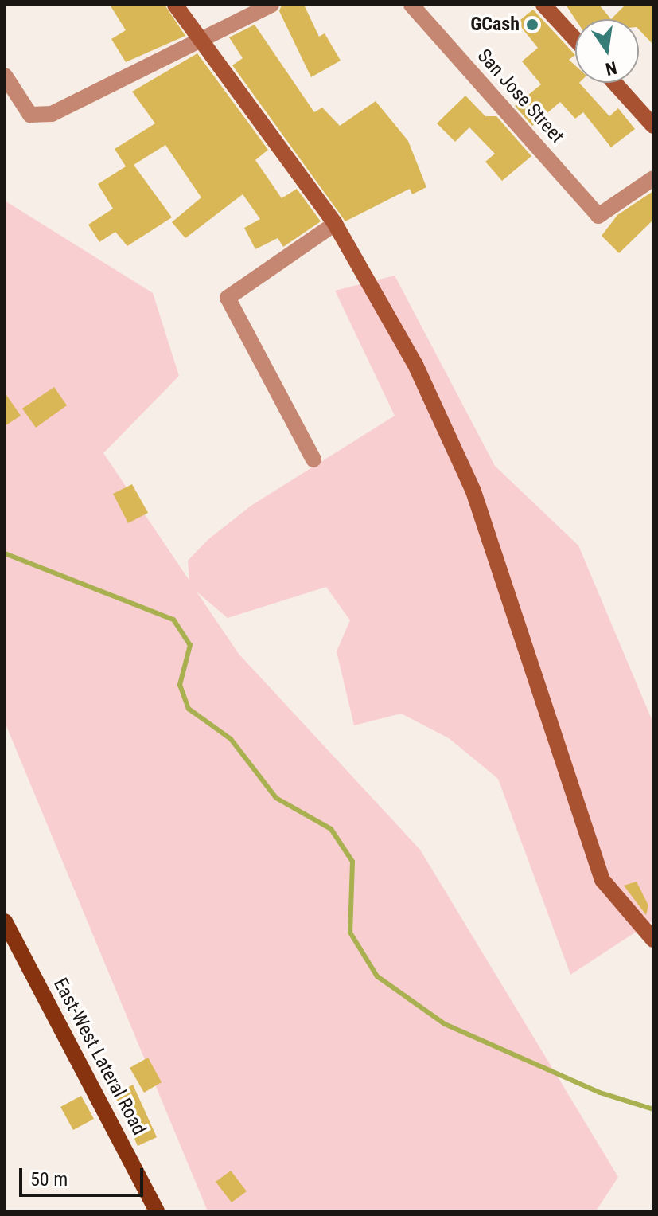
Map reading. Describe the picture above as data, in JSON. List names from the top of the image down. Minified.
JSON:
{"streets":{"main road":["East-West Lateral Road"],"street":["San Jose Street"]},"places":["GCash"],"scale_bar":"50 m","north":"bottom"}
